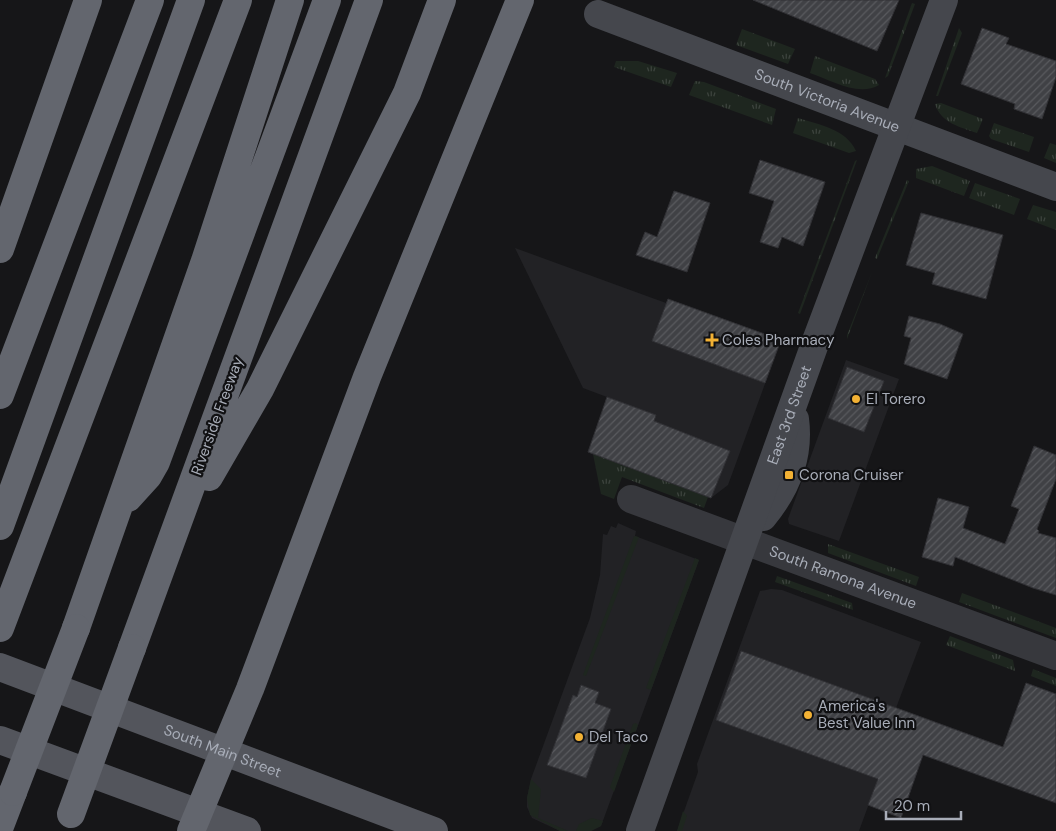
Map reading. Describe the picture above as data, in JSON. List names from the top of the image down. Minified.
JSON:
{"streets":{"highway":["Riverside Freeway"],"main road":["South Main Street"],"street":["South Victoria Avenue","East 3rd Street","South Ramona Avenue"]},"crossings":[["South Victoria Avenue","East 3rd Street"],["East 3rd Street","South Ramona Avenue"]],"places":{"health":["Coles Pharmacy"],"other":["El Torero","America's Best Value Inn","Del Taco"],"transit":["Corona Cruiser"]},"scale_bar":"20 m"}
